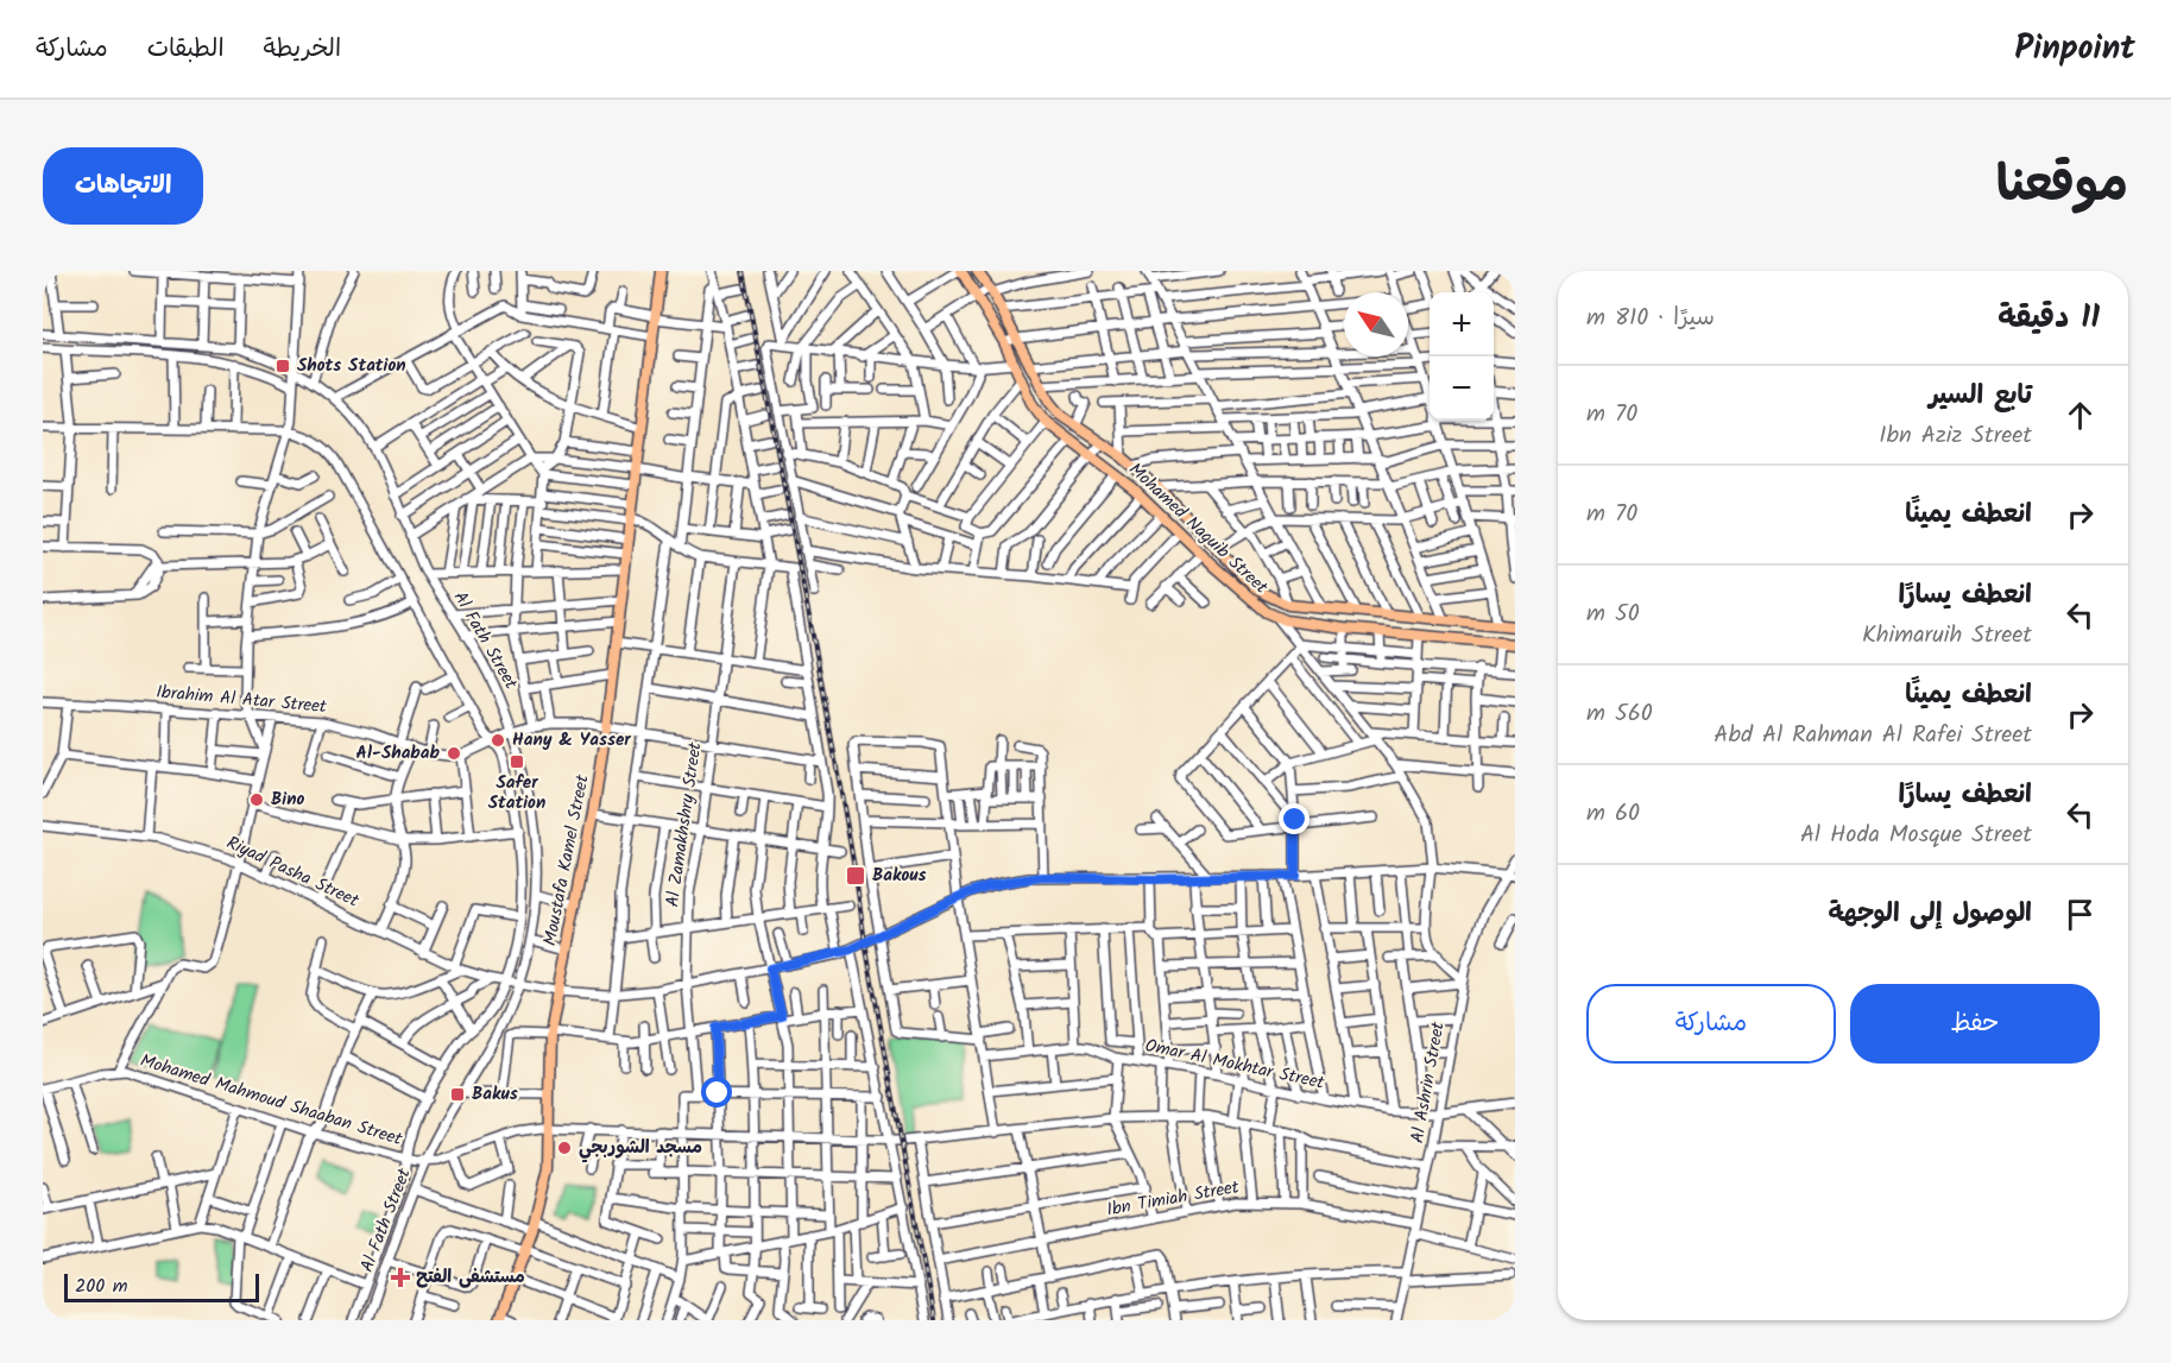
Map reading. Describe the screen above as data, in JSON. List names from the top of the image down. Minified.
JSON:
{"streets":{"main road":["Mohamed Naguib Street","Moustafa Kamel Street"],"street":["Al Fath Street","Ibrahim Al Atar Street","Al Zamakhshry Street","Riyad Pasha Street","Omar Al Mokhtar Street","Al Ashrin Street","Mohamed Mahmoud Shaaban Street","Ibn Timiah Street"]},"crossings":[["Al Fath Street","Ibrahim Al Atar Street"],["Al Fath Street","Riyad Pasha Street"],["Al Fath Street","Mohamed Mahmoud Shaaban Street"],["Ibrahim Al Atar Street","Al Zamakhshry Street"],["Ibrahim Al Atar Street","Moustafa Kamel Street"],["Al Zamakhshry Street","Riyad Pasha Street"],["Moustafa Kamel Street","Riyad Pasha Street"],["Riyad Pasha Street","Al Ashrin Street"],["Omar Al Mokhtar Street","Al Ashrin Street"],["Al Ashrin Street","Ibn Timiah Street"]],"places":{"transit":["Shots Station","Safer Station","Bakous","Bakus"],"other":["Hany & Yasser","Al-Shabab","Bino","مسجد الشوربجي"],"health":["مستشفى الفتح"]},"scale_bar":"200 m","north":"top left","page":{"header":"Pinpoint","nav":["الخريطة","الطبقات","مشاركة"],"title":"موقعنا","buttons":["الاتجاهات",["حفظ","مشاركة"]],"heading":["11 دقيقة","سيرًا · 810 m"],"map_buttons":["+","−"],"list":[["تابع السير","Ibn Aziz Street","70 m"],["انعطف يمينًا","70 m"],["انعطف يسارًا","Khimaruih Street","50 m"],["انعطف يمينًا","Abd Al Rahman Al Rafei Street","560 m"],["انعطف يسارًا","Al Hoda Mosque Street","60 m"],"الوصول إلى الوجهة"],"scale":"200 m"}}
